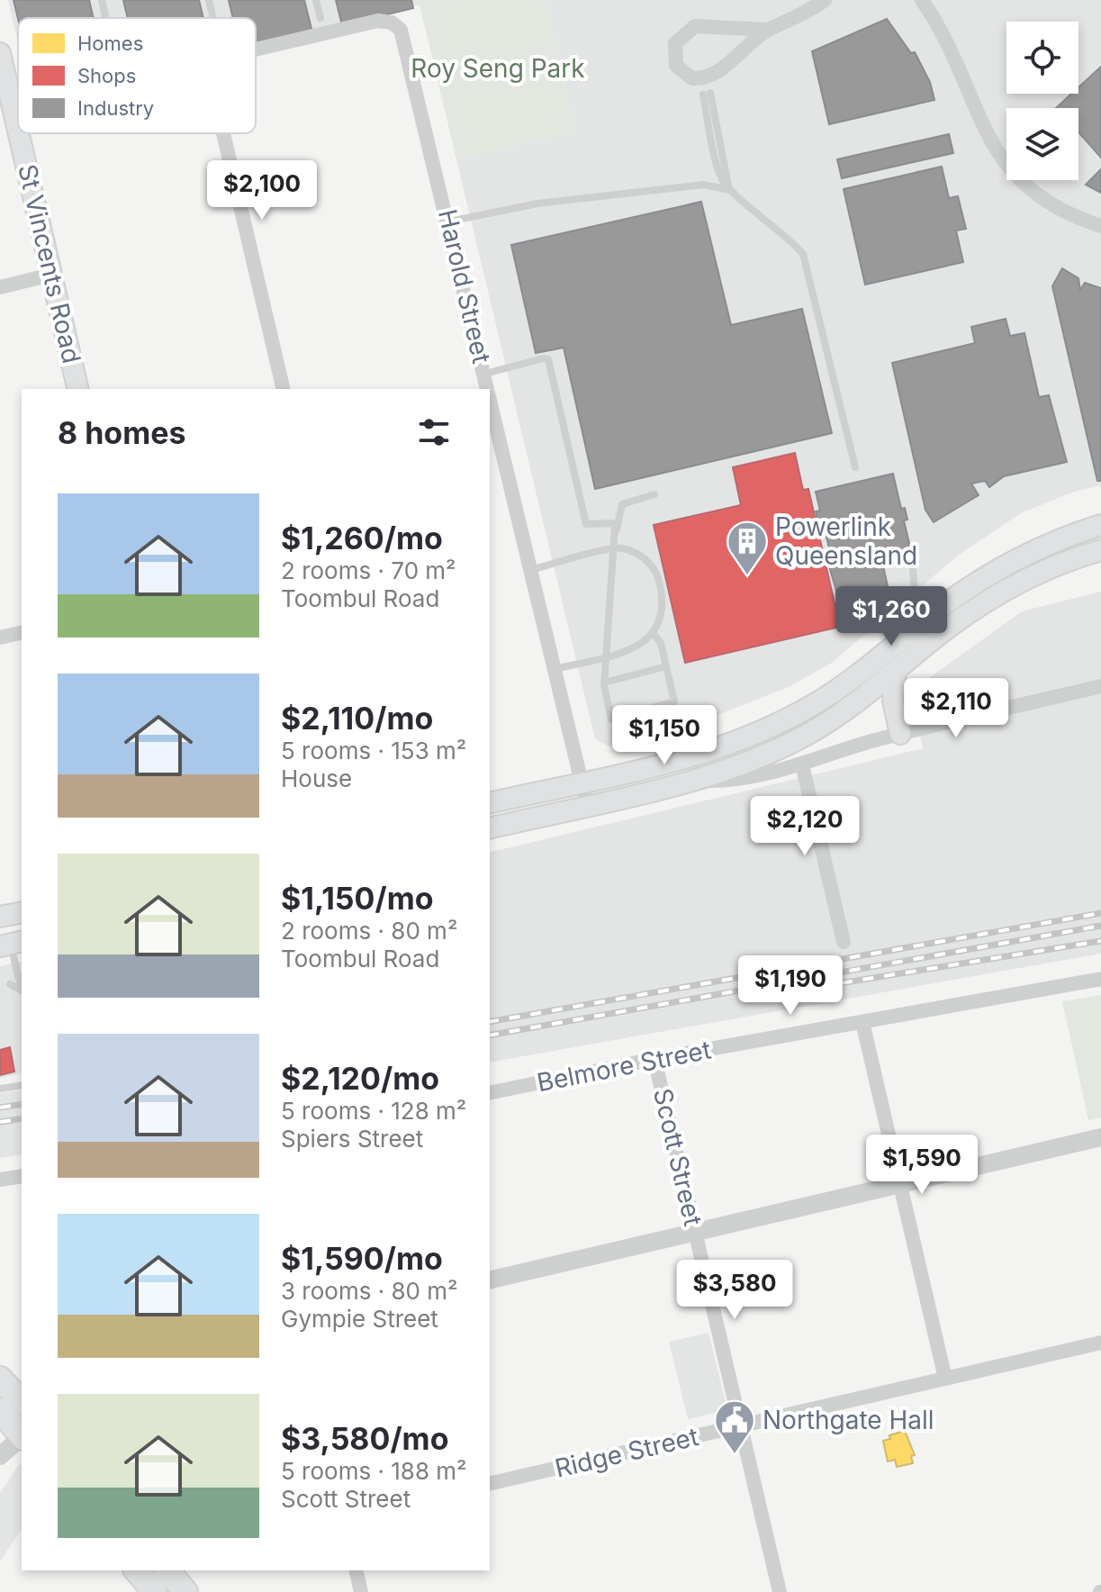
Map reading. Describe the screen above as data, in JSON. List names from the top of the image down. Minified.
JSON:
{"streets":{"main road":["St Vincents Road"],"street":["Harold Street","Belmore Street","Scott Street","Ridge Street"]},"crossings":[["Belmore Street","Scott Street"],["Scott Street","Ridge Street"]],"parks":["Roy Seng Park"],"places":{"building":["Powerlink Queensland"],"public building":["Northgate Hall"]},"legend":["Homes","Shops","Industry"],"page":{"price":["$2,100","$1,260","$2,110","$1,150","$2,120","$1,190","$1,590","$3,580"],"heading":"8 homes","list":[{"name":"$1,260/mo","note":"2 rooms · 70 m² · Toombul Road"},{"name":"$2,110/mo","note":"5 rooms · 153 m² · House"},{"name":"$1,150/mo","note":"2 rooms · 80 m² · Toombul Road"},{"name":"$2,120/mo","note":"5 rooms · 128 m² · Spiers Street"},{"name":"$1,590/mo","note":"3 rooms · 80 m² · Gympie Street"},{"name":"$3,580/mo","note":"5 rooms · 188 m² · Scott Street"}]}}
